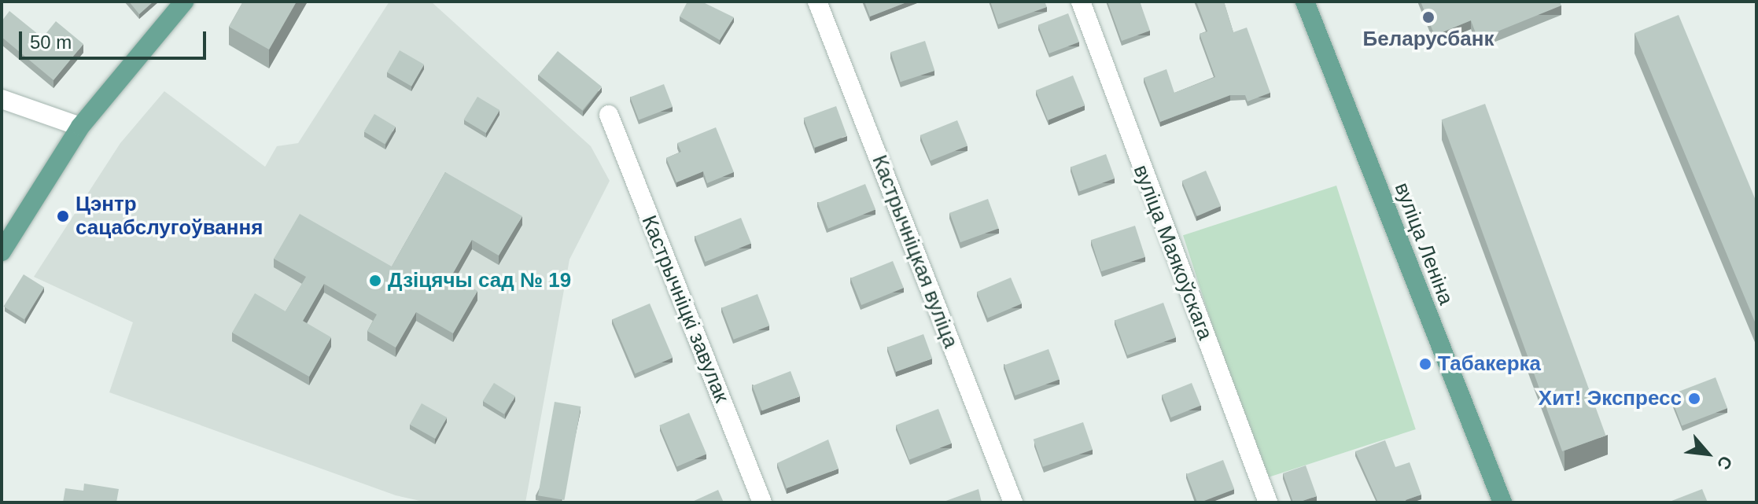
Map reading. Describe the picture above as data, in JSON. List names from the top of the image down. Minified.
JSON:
{"streets":{"main road":["вуліца Леніна"],"street":["Кастрычніцкая вуліца","вуліца Маякоўскага","Кастрычніцкі завулак"]},"places":["Беларусбанк","Цэнтр сацабслугоўвання","Дзіцячы сад № 19","Табакерка","Хит! Экспресс"],"scale_bar":"50 m","north":"bottom right"}
